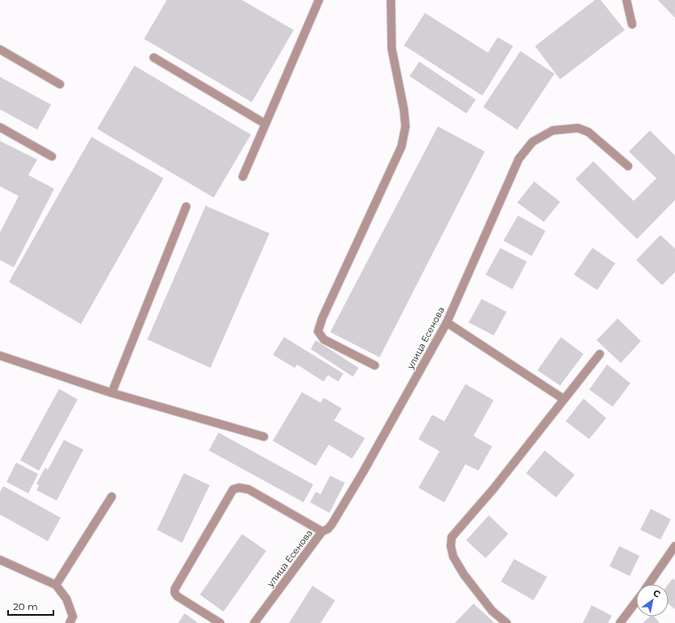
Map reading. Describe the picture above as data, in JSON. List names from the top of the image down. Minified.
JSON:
{"streets":{"street":["улица Есенова"]},"scale_bar":"20 m","north":"top right"}
